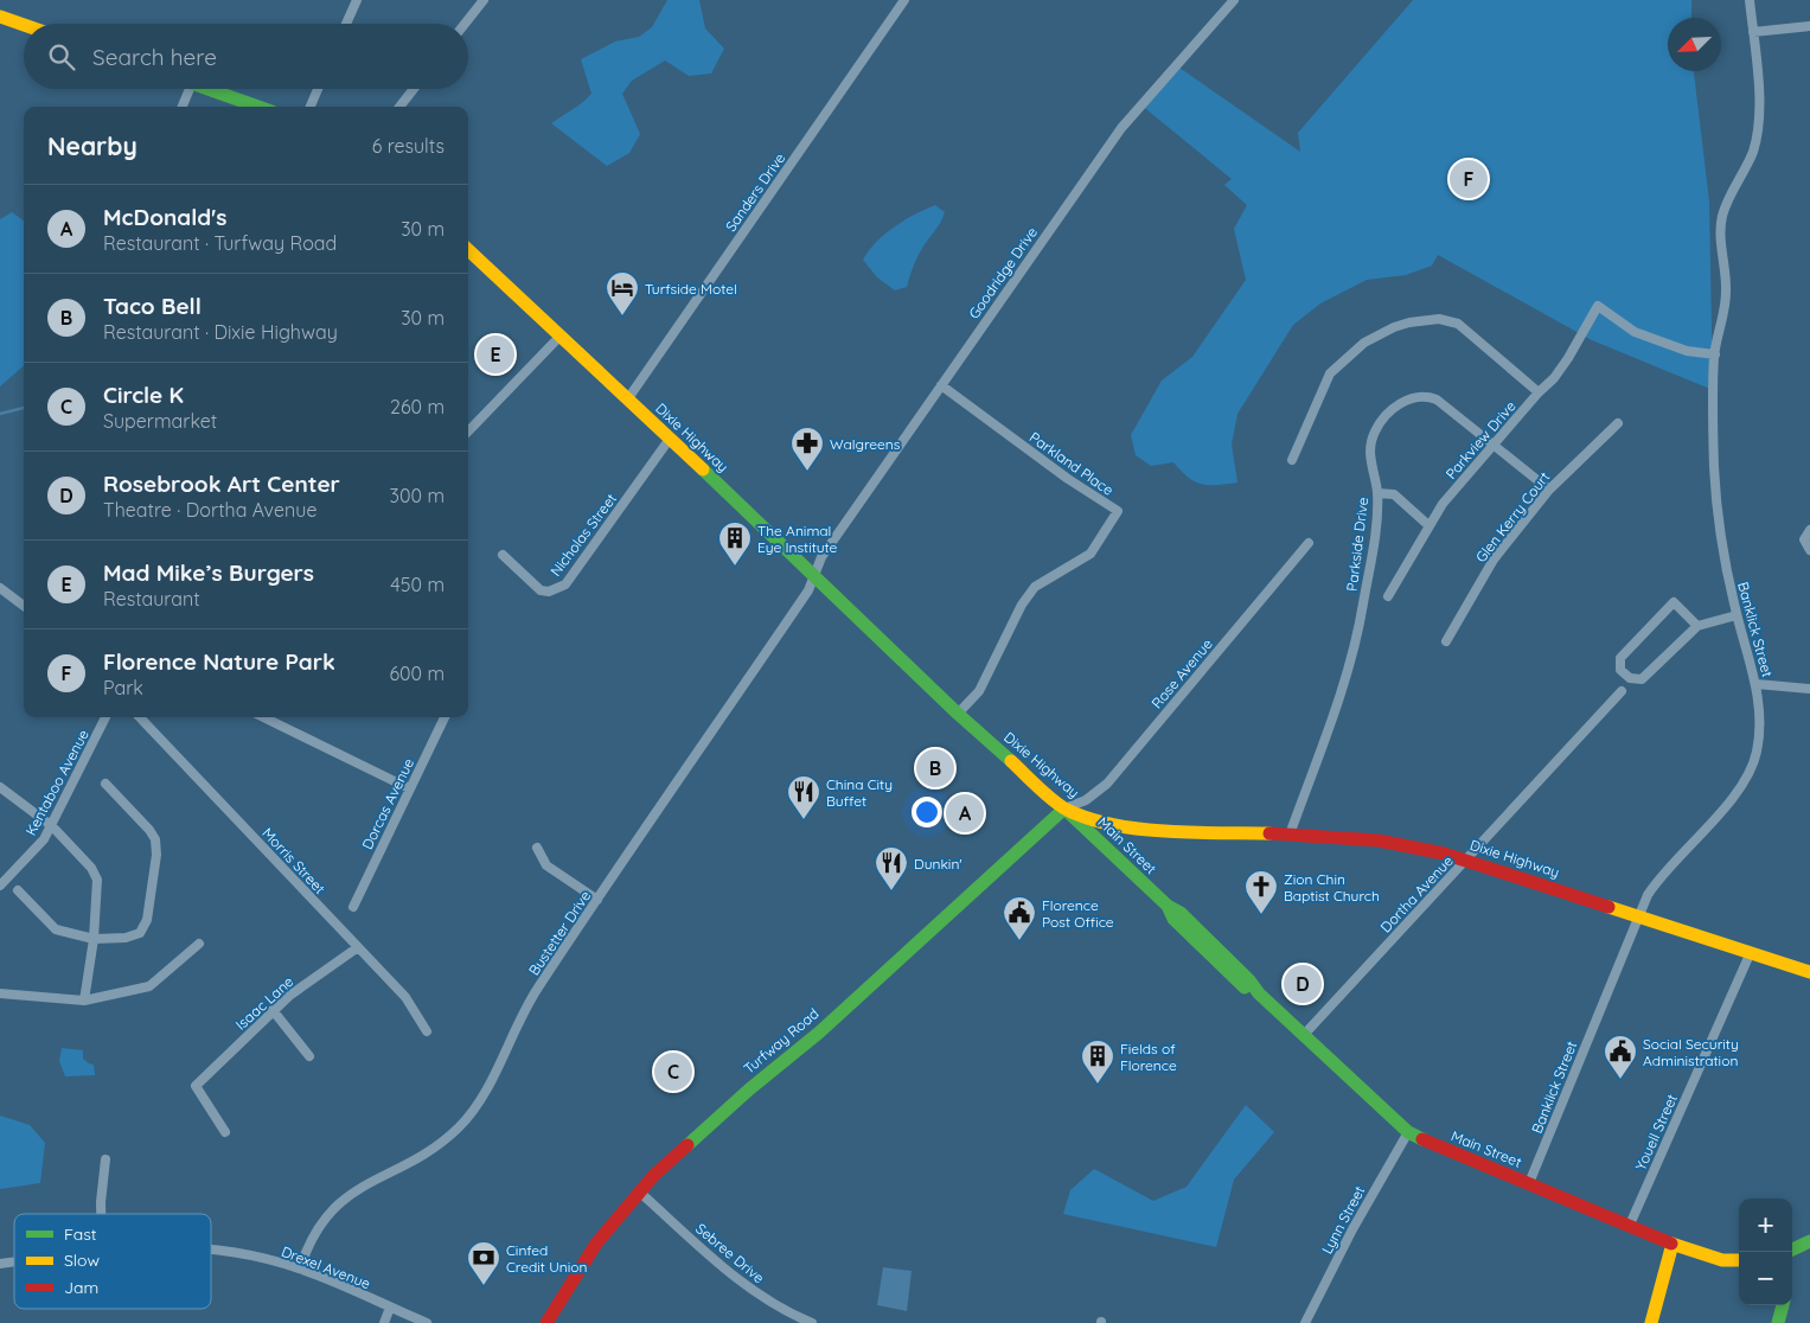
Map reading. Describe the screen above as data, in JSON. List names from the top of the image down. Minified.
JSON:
{"streets":{"main road":["Dixie Highway","Main Street","Turfway Road"],"street":["Sanders Drive","Goodridge Drive","Parkview Drive","Parkland Place","Glen Kerry Court","Nicholas Street","Parkside Drive","Banklick Street","Rose Avenue","Kentaboo Avenue","Dorcas Avenue","Morris Street","Dortha Avenue","Bustetter Drive","Isaac Lane","Youell Street","Lynn Street","Sebree Drive","Drexel Avenue"]},"crossings":[["Sanders Drive","Dixie Highway"],["Goodridge Drive","Dixie Highway"],["Goodridge Drive","Parkland Place"],["Goodridge Drive","Bustetter Drive"],["Dixie Highway","Parkland Place"],["Dixie Highway","Nicholas Street"],["Dixie Highway","Parkside Drive"],["Dixie Highway","Banklick Street"],["Dixie Highway","Rose Avenue"],["Dixie Highway","Main Street"],["Dixie Highway","Dortha Avenue"],["Dixie Highway","Bustetter Drive"],["Dixie Highway","Turfway Road"],["Dixie Highway","Youell Street"],["Parkview Drive","Parkside Drive"],["Parkview Drive","Banklick Street"],["Glen Kerry Court","Parkside Drive"],["Banklick Street","Main Street"],["Rose Avenue","Main Street"],["Rose Avenue","Turfway Road"],["Main Street","Dortha Avenue"],["Main Street","Turfway Road"],["Main Street","Youell Street"],["Main Street","Lynn Street"],["Morris Street","Isaac Lane"],["Bustetter Drive","Drexel Avenue"],["Turfway Road","Sebree Drive"]],"places":{"hotel":["Turfside Motel"],"pharmacy":["Walgreens"],"building":["The Animal Eye Institute","Fields of Florence"],"restaurant":["China City Buffet","Dunkin'"],"church":["Zion Chin Baptist Church"],"public building":["Florence Post Office","Social Security Administration"],"bank":["Cinfed Credit Union"]},"legend":["Fast","Slow","Jam"],"north":"bottom left","page":{"search":"Search here","heading":["Nearby","6 results"],"pins":["F","E","B","A","D","C"],"list":[{"mark":"A","name":"McDonald's","note":"Restaurant · Turfway Road","value":"30 m"},{"mark":"B","name":"Taco Bell","note":"Restaurant · Dixie Highway","value":"30 m"},{"mark":"C","name":"Circle K","note":"Supermarket","value":"260 m"},{"mark":"D","name":"Rosebrook Art Center","note":"Theatre · Dortha Avenue","value":"300 m"},{"mark":"E","name":"Mad Mike’s Burgers","note":"Restaurant","value":"450 m"},{"mark":"F","name":"Florence Nature Park","note":"Park","value":"600 m"}],"map_buttons":["+","−"]}}
